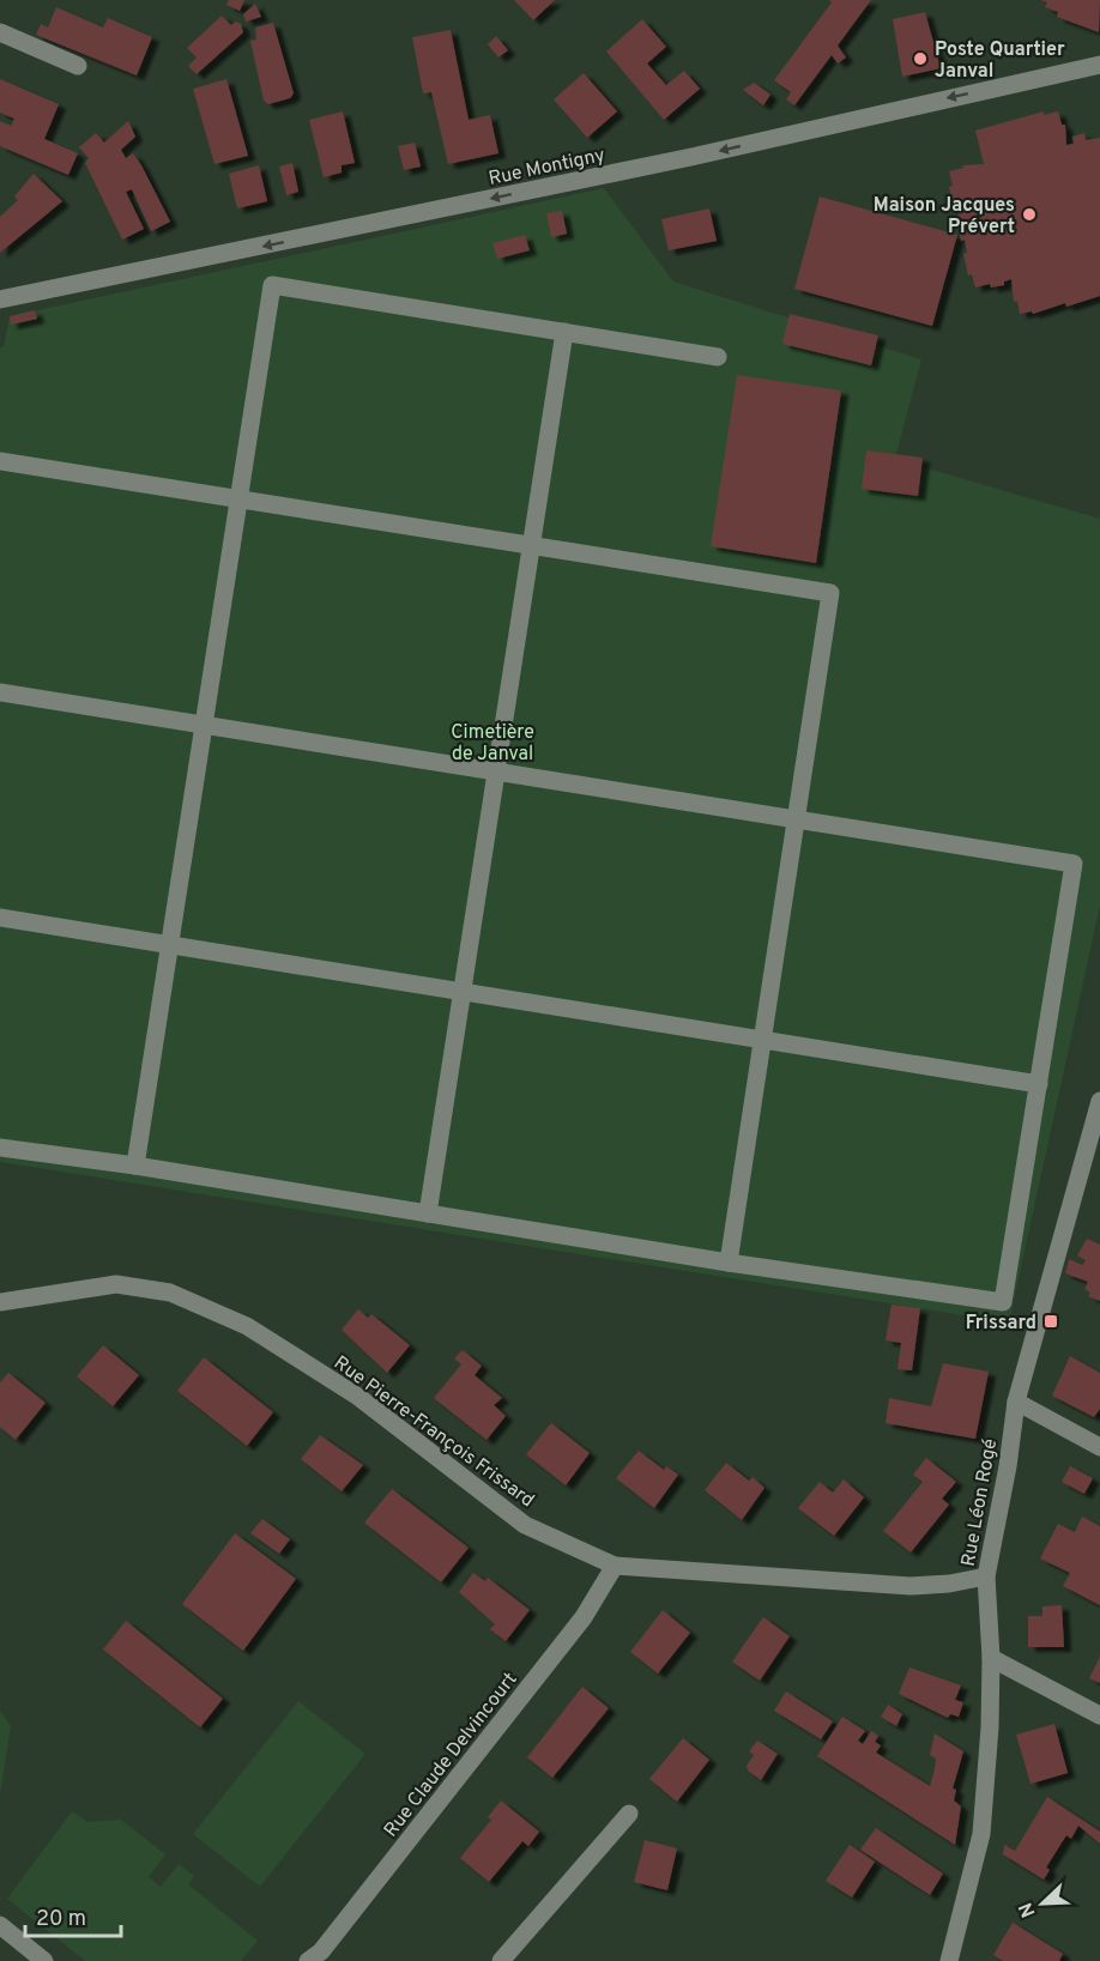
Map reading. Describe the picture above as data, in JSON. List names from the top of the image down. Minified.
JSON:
{"streets":{"street":["Rue Montigny","Rue Pierre-François Frissard","Rue Léon Rogé","Rue Claude Delvincourt"]},"crossings":[["Rue Pierre-François Frissard","Rue Léon Rogé"],["Rue Pierre-François Frissard","Rue Claude Delvincourt"]],"one_way":["Rue Montigny"],"parks":["Cimetière de Janval"],"places":{"other":["Poste Quartier Janval","Maison Jacques Prévert"],"transit":["Frissard"]},"scale_bar":"20 m","north":"bottom left"}
